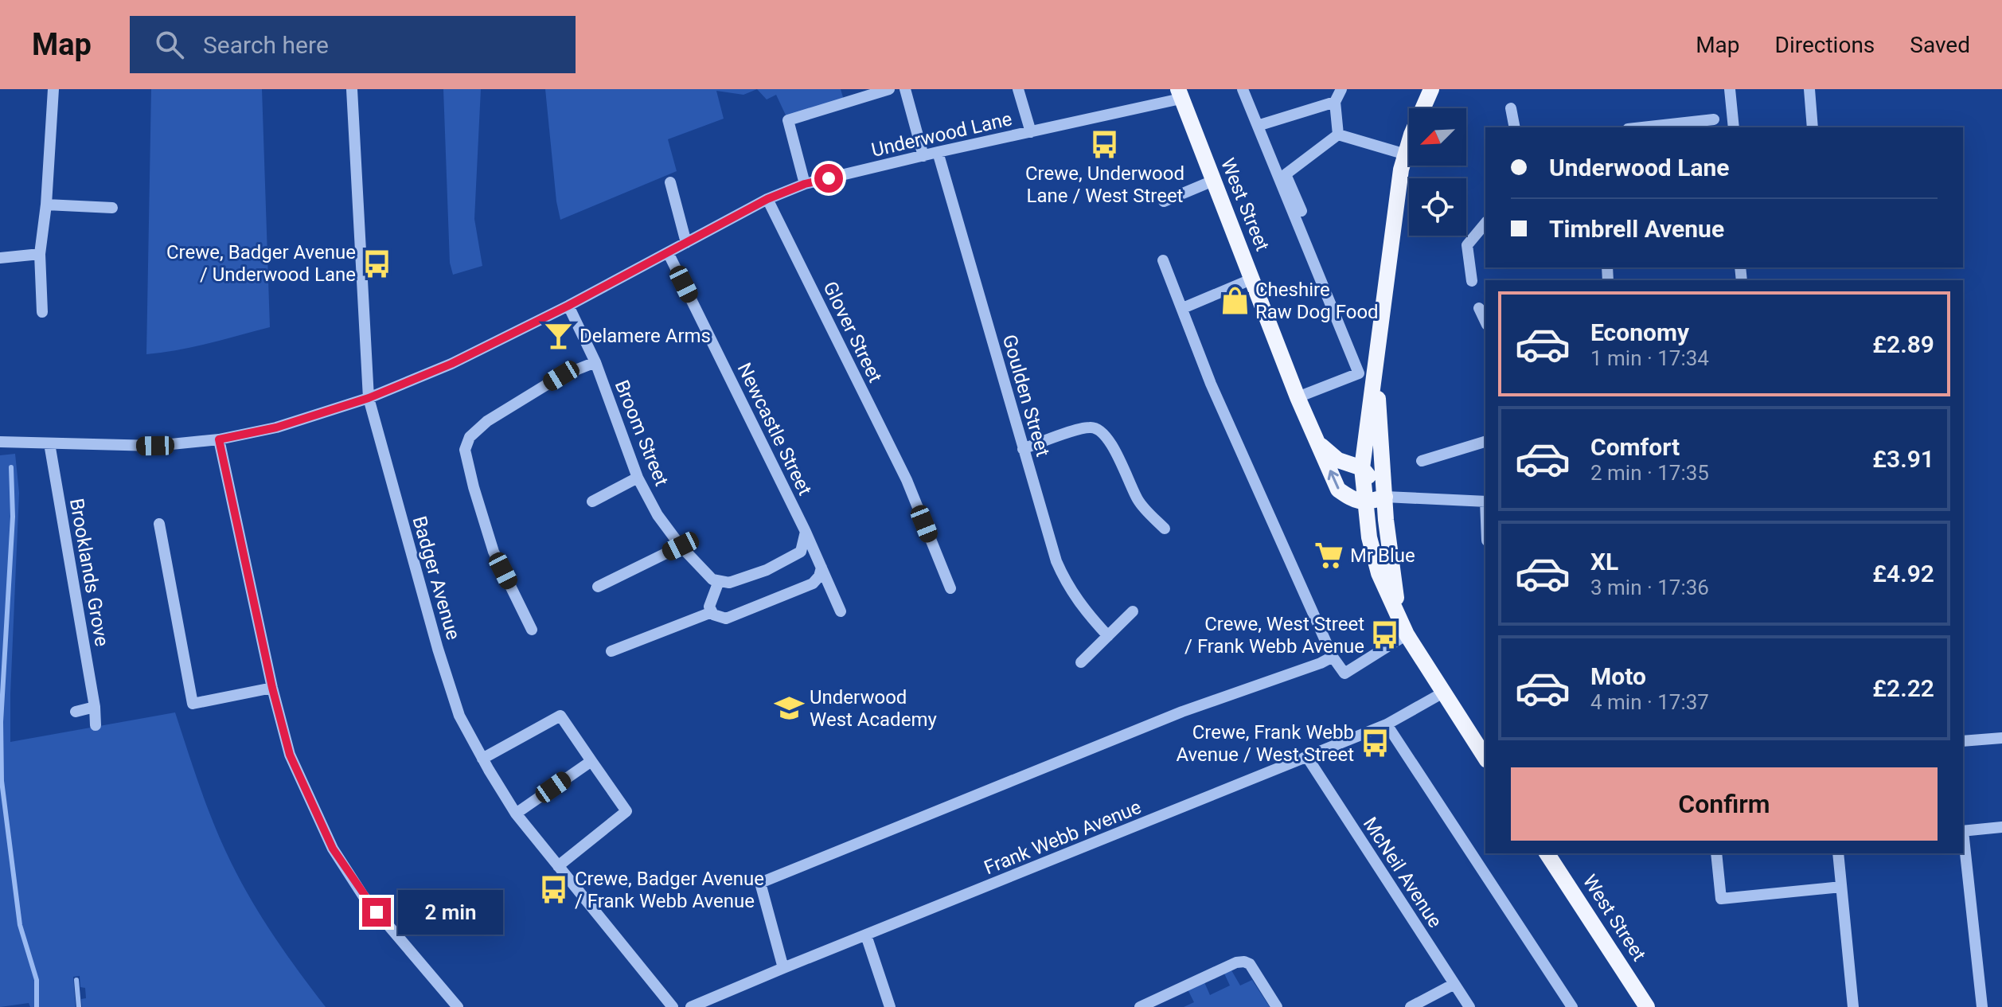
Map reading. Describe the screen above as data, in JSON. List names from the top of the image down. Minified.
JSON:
{"streets":{"main road":["West Street"],"street":["Underwood Lane","Glover Street","Goulden Street","Newcastle Street","Broom Street","Brooklands Grove","Badger Avenue","Frank Webb Avenue","McNeil Avenue"]},"crossings":[["Underwood Lane","West Street"],["Underwood Lane","Glover Street"],["Underwood Lane","Goulden Street"],["Underwood Lane","Newcastle Street"],["Underwood Lane","Broom Street"],["Underwood Lane","Brooklands Grove"],["Underwood Lane","Badger Avenue"],["Frank Webb Avenue","McNeil Avenue"]],"places":{"bus stop":["Crewe, Underwood Lane / West Street","Crewe, Badger Avenue / Underwood Lane","Crewe, West Street / Frank Webb Avenue","Crewe, Frank Webb Avenue / West Street","Crewe, Badger Avenue / Frank Webb Avenue"],"shop":["Cheshire Raw Dog Food"],"bar":["Delamere Arms"],"supermarket":["Mr Blue"],"school or university":["Underwood West Academy"]},"north":"bottom left","page":{"header":"Map","search":"Search here","nav":["Map","Directions","Saved"],"banner":["Underwood Lane","Timbrell Avenue"],"list":[{"name":"Economy","note":"1 min · 17:34","value":"£2.89"},{"name":"Comfort","note":"2 min · 17:35","value":"£3.91"},{"name":"XL","note":"3 min · 17:36","value":"£4.92"},{"name":"Moto","note":"4 min · 17:37","value":"£2.22"}],"buttons":"Confirm","bubble":"2 min"}}
